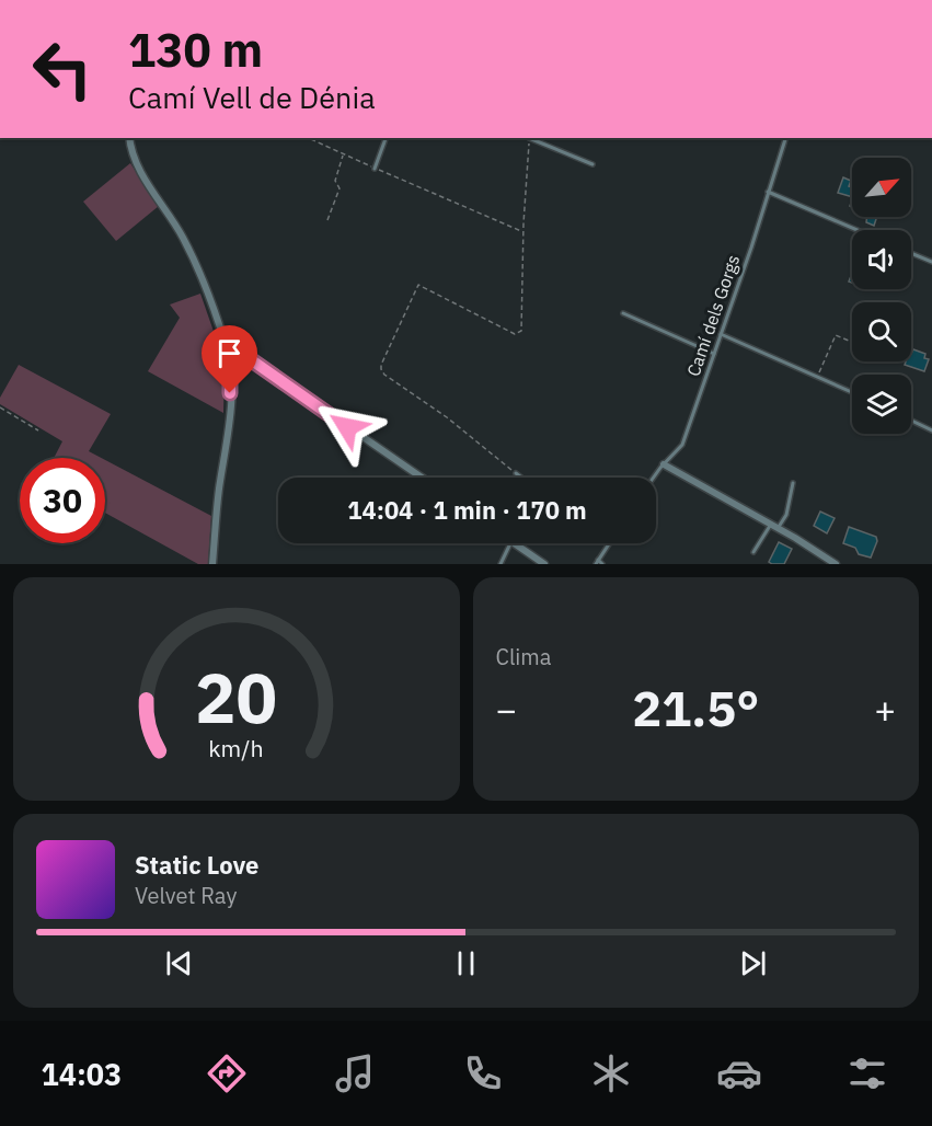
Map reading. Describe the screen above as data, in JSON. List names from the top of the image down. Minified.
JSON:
{"streets":{"lane":["Camí dels Gorgs"]},"north":"top right","page":{"turn":["130 m","Camí Vell de Dénia"],"limit":"30","trip":"14:04 · 1 min · 170 m","tile":"Clima","heat":["−","21.5°","+"],"song":["Static Love","Velvet Ray"],"tabs":"14:03","gauge":["20","km/h"]}}
